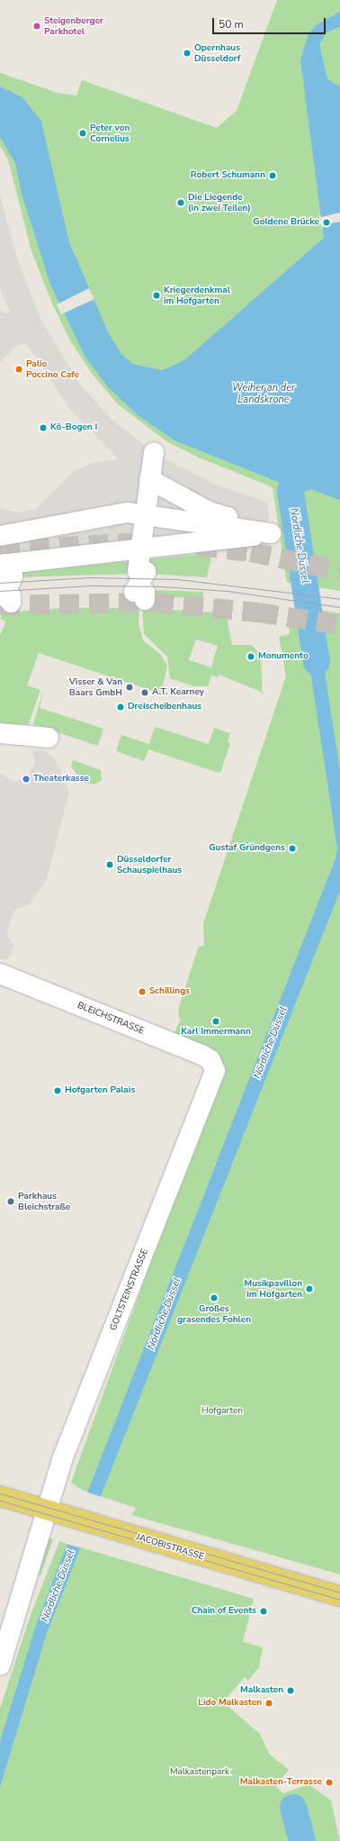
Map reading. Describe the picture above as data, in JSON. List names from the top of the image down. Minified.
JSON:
{"streets":{"main road":["JACOBISTRASSE"],"street":["BLEICHSTRASSE","GOLTSTEINSTRASSE"]},"crossings":[["BLEICHSTRASSE","GOLTSTEINSTRASSE"],["GOLTSTEINSTRASSE","JACOBISTRASSE"]],"water":["Weiher an der Landskrone","Nördliche Düssel"],"parks":["Hofgarten","Malkastenpark"],"places":["Steigenberger Parkhotel","Opernhaus Düsseldorf","Peter von Cornelius","Robert Schumann","Die Liegende (in zwei Teilen)","Goldene Brücke","Kriegerdenkmal im Hofgarten","Palio Poccino Cafe","Kö-Bogen I","Monumento","Visser & Van Baars GmbH","A.T. Kearney","Dreischeibenhaus","Theaterkasse","Gustaf Gründgens","Düsseldorfer Schauspielhaus","Schillings","Karl Immermann","Hofgarten Palais","Parkhaus Bleichstraße","Musikpavillon im Hofgarten","Großes grasendes Fohlen","Chain of Events","Malkasten","Lido Malkasten","Malkasten-Terrasse"],"scale_bar":"50 m"}
